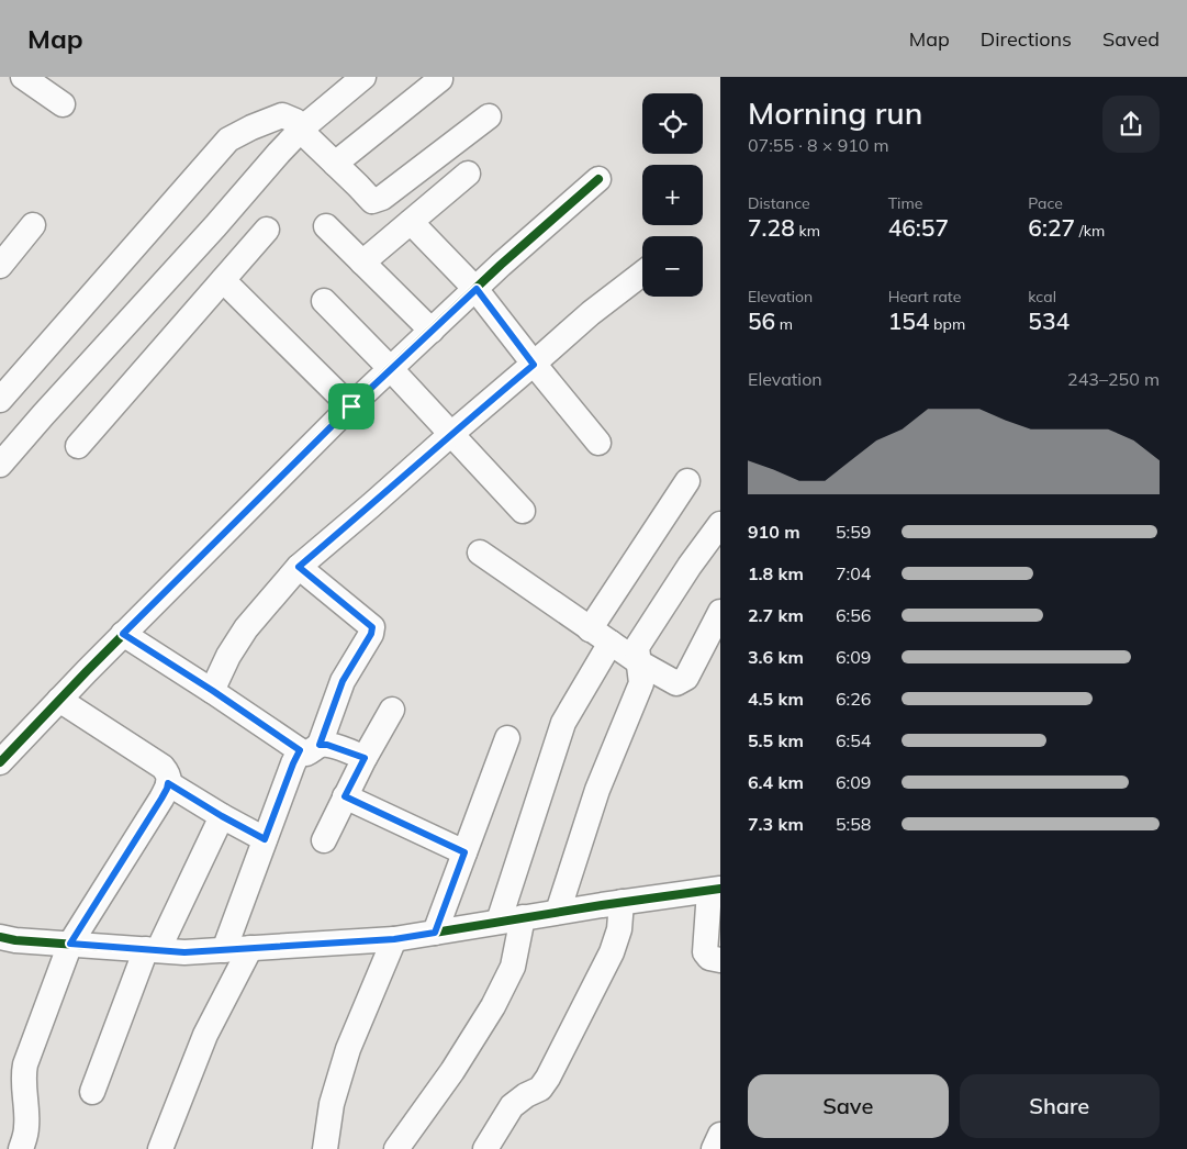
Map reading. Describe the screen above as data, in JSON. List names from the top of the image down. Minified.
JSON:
{"page":{"header":"Map","nav":["Map","Directions","Saved"],"heading":["Morning run","07:55 · 8 × 910 m"],"map_buttons":["+","−"],"stats":[["Distance","7.28 km"],["Time","46:57"],["Pace","6:27 /km"],["Elevation","56 m"],["Heart rate","154 bpm"],["kcal","534"]],"chart":["Elevation","243–250 m"],"list":[{"name":"910 m","note":"5:59"},{"name":"1.8 km","note":"7:04"},{"name":"2.7 km","note":"6:56"},{"name":"3.6 km","note":"6:09"},{"name":"4.5 km","note":"6:26"},{"name":"5.5 km","note":"6:54"},{"name":"6.4 km","note":"6:09"},{"name":"7.3 km","note":"5:58"}],"buttons":["Save","Share"]}}
